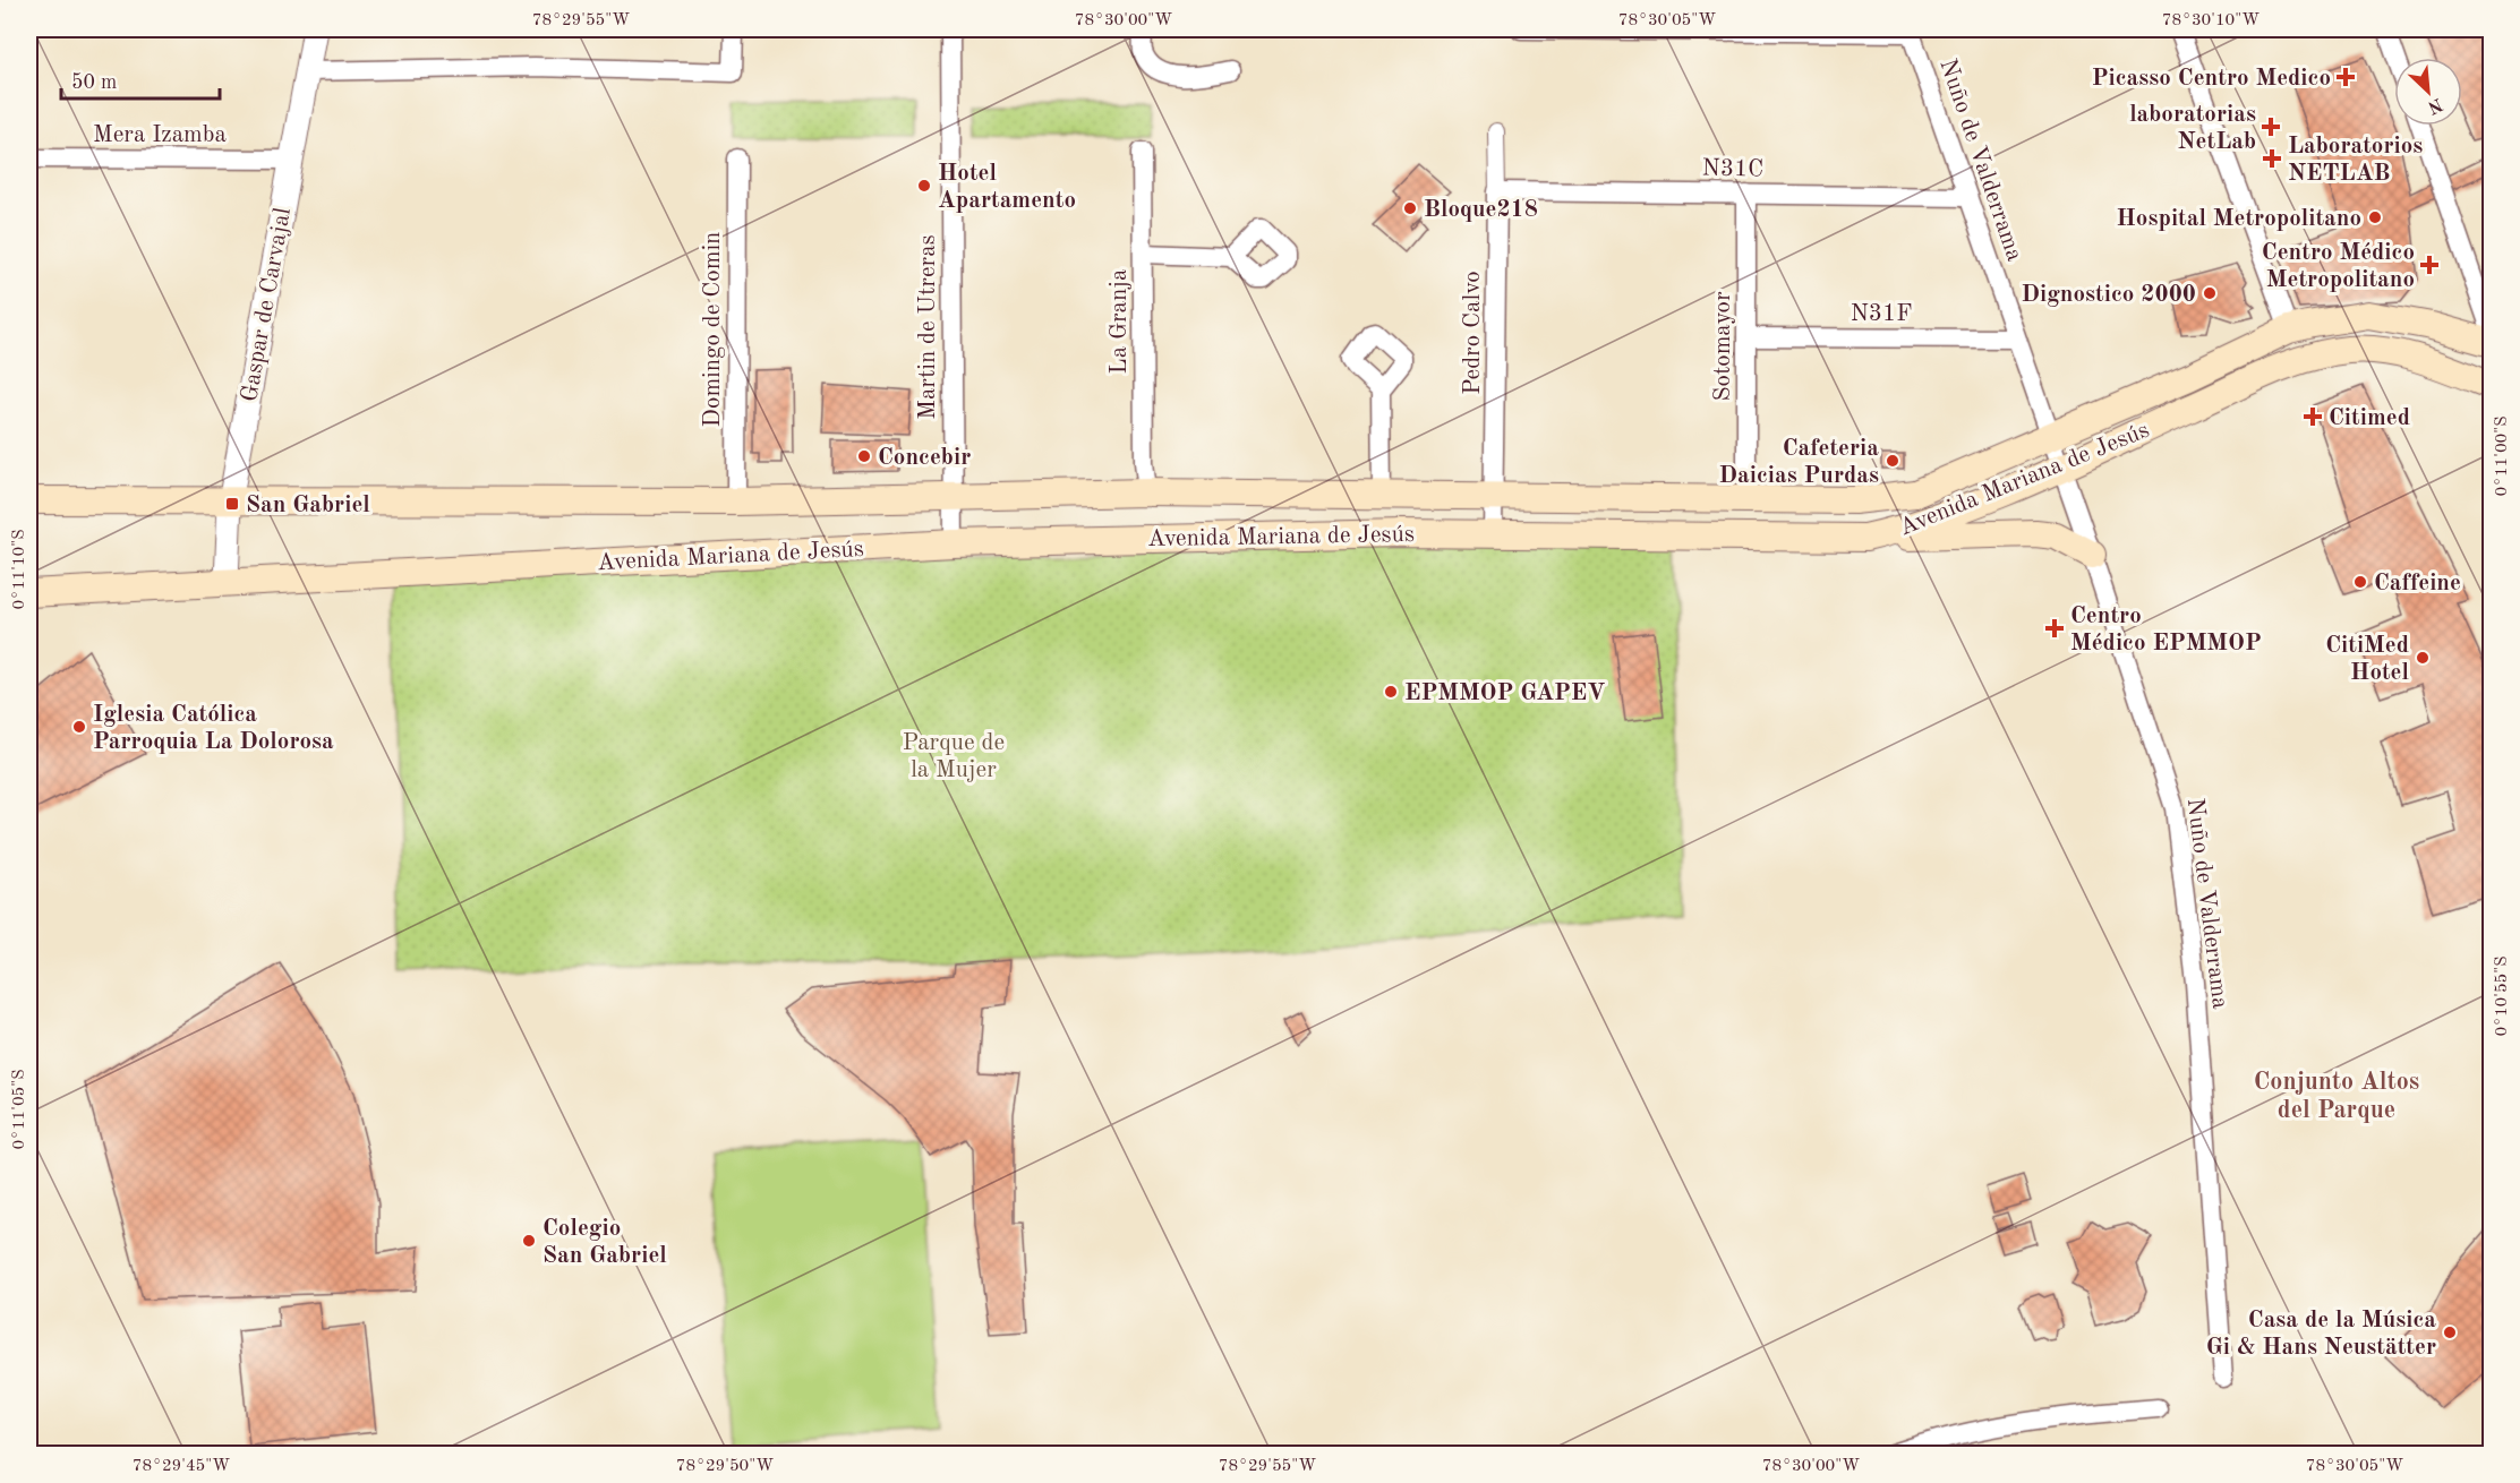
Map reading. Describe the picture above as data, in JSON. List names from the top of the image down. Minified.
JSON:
{"streets":{"main road":["Avenida Mariana de Jesús"],"street":["Mera Izamba","Nuño de Valderrama","N31C","Gaspar de Carvajal","N31F","La Granja","Martin de Utreras","Domingo de Comin","Pedro Calvo","Sotomayor"]},"crossings":[["Mera Izamba","Gaspar de Carvajal"],["Nuño de Valderrama","N31C"],["Nuño de Valderrama","N31F"],["Nuño de Valderrama","Avenida Mariana de Jesús"],["N31C","Pedro Calvo"],["N31C","Sotomayor"],["Gaspar de Carvajal","Avenida Mariana de Jesús"],["N31F","Sotomayor"],["La Granja","Avenida Mariana de Jesús"],["Martin de Utreras","Avenida Mariana de Jesús"],["Domingo de Comin","Avenida Mariana de Jesús"],["Pedro Calvo","Avenida Mariana de Jesús"],["Sotomayor","Avenida Mariana de Jesús"]],"districts":["Conjunto Altos del Parque"],"parks":["Parque de la Mujer"],"places":{"health":["Picasso Centro Medico","laboratorias NetLab","Laboratorios NETLAB","Centro Médico Metropolitano","Citimed","Centro Médico EPMMOP"],"other":["Hotel Apartamento","Bloque218","Hospital Metropolitano","Dignostico 2000","Concebir","Cafeteria Daicias Purdas","Caffeine","CitiMed Hotel","EPMMOP GAPEV","Iglesia Católica Parroquia La Dolorosa","Colegio San Gabriel","Casa de la Música Gi & Hans Neustätter"],"transit":["San Gabriel"]},"scale_bar":"50 m","north":"bottom right","coordinates":["78°29'55\"W","78°30'00\"W","78°30'05\"W","78°30'10\"W","0°11'00\"S","0°11'10\"S","0°10'55\"S","0°11'05\"S","78°29'45\"W","78°29'50\"W"]}
